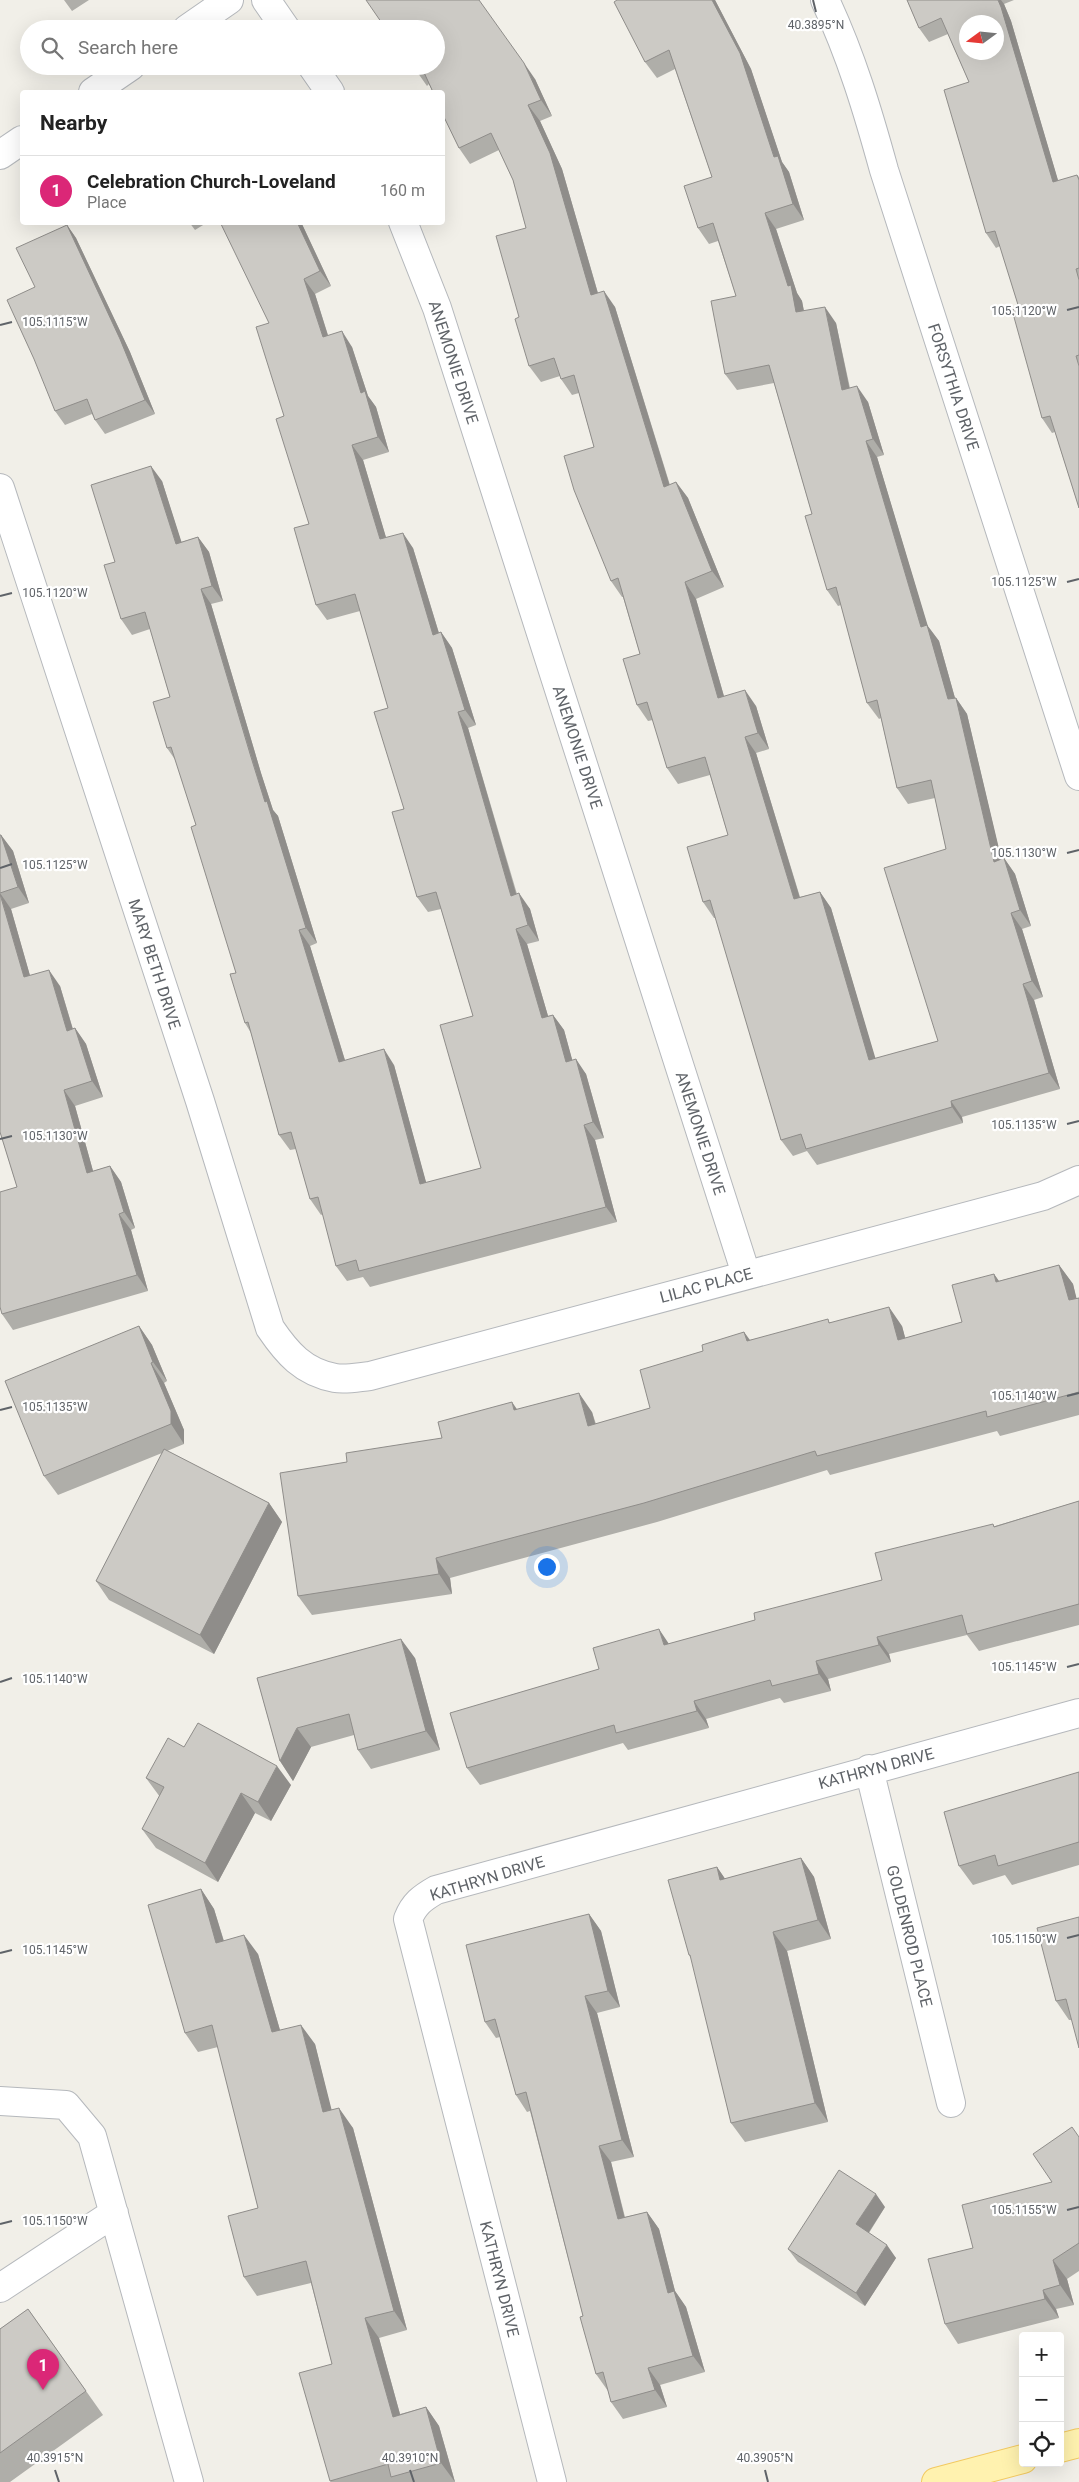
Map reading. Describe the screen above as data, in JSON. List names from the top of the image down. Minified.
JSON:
{"streets":{"street":["ANEMONIE DRIVE","FORSYTHIA DRIVE","MARY BETH DRIVE","LILAC PLACE","KATHRYN DRIVE","GOLDENROD PLACE"]},"crossings":[["ANEMONIE DRIVE","LILAC PLACE"],["MARY BETH DRIVE","LILAC PLACE"],["KATHRYN DRIVE","GOLDENROD PLACE"]],"north":"left","page":{"search":"Search here","heading":"Nearby","list":[{"mark":"1","name":"Celebration Church-Loveland","note":"Place","value":"160 m"}],"map_buttons":["+","−"],"pins":"1"},"coordinates":["40.3895°N","105.1120°W","105.1115°W","105.1125°W","105.1130°W","105.1135°W","105.1140°W","105.1145°W","105.1150°W","105.1155°W","40.3915°N","40.3910°N","40.3905°N"]}
